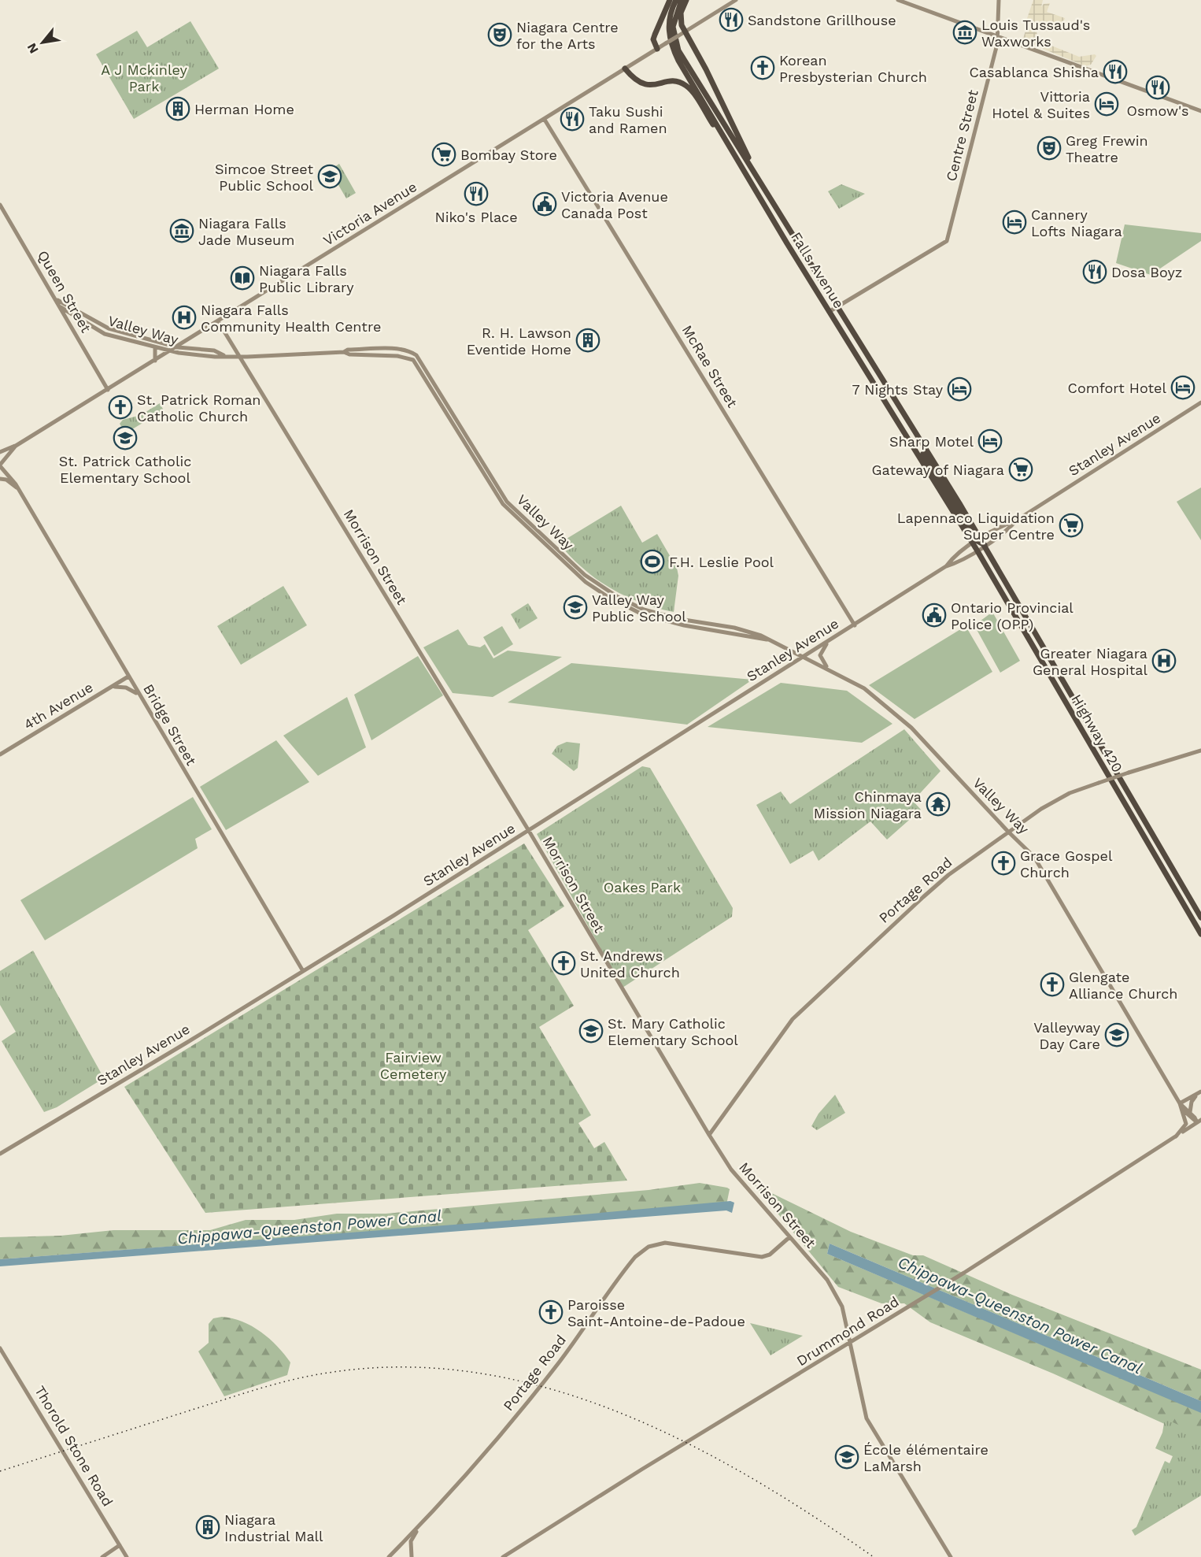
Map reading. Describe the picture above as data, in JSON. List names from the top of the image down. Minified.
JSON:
{"streets":{"highway":["Falls Avenue","Highway 420"],"street":["Centre Street","Victoria Avenue","Queen Street","Valley Way","McRae Street","Stanley Avenue","Morrison Street","4th Avenue","Bridge Street","Portage Road","Drummond Road","Thorold Stone Road"]},"crossings":[["Centre Street","Falls Avenue"],["Victoria Avenue","Queen Street"],["Victoria Avenue","Valley Way"],["Victoria Avenue","McRae Street"],["Victoria Avenue","Morrison Street"],["Victoria Avenue","Bridge Street"],["Falls Avenue","Stanley Avenue"],["Falls Avenue","Highway 420"],["Queen Street","Valley Way"],["Valley Way","Stanley Avenue"],["Valley Way","Morrison Street"],["Valley Way","Portage Road"],["Valley Way","Drummond Road"],["McRae Street","Stanley Avenue"],["Stanley Avenue","Morrison Street"],["Stanley Avenue","Bridge Street"],["Stanley Avenue","Highway 420"],["Morrison Street","Portage Road"],["Morrison Street","Drummond Road"],["4th Avenue","Bridge Street"]],"water":["Chippawa-Queenston Power Canal"],"parks":["A J Mckinley Park","Oakes Park","Fairview Cemetery"],"places":{"restaurant":["Sandstone Grillhouse","Casablanca Shisha","Osmow's","Taku Sushi and Ramen","Niko's Place","Dosa Boyz"],"museum":["Louis Tussaud's Waxworks","Niagara Falls Jade Museum"],"theatre":["Niagara Centre for the Arts","Greg Frewin Theatre"],"church":["Korean Presbysterian Church","St. Patrick Roman Catholic Church","Grace Gospel Church","St. Andrews United Church","Glengate Alliance Church","Paroisse Saint-Antoine-de-Padoue"],"hotel":["Vittoria Hotel & Suites","Cannery Lofts Niagara","Comfort Hotel","7 Nights Stay","Sharp Motel"],"building":["Herman Home","R. H. Lawson Eventide Home","Niagara Industrial Mall"],"supermarket":["Bombay Store","Gateway of Niagara","Lapennaco Liquidation Super Centre"],"school or university":["Simcoe Street Public School","St. Patrick Catholic Elementary School","Valley Way Public School","St. Mary Catholic Elementary School","Valleyway Day Care","École élémentaire LaMarsh"],"public building":["Victoria Avenue Canada Post","Ontario Provincial Police (OPP)"],"library":["Niagara Falls Public Library"],"hospital":["Niagara Falls Community Health Centre","Greater Niagara General Hospital"],"sports":["F.H. Leslie Pool"],"temple":["Chinmaya Mission Niagara"]},"north":"bottom left"}
